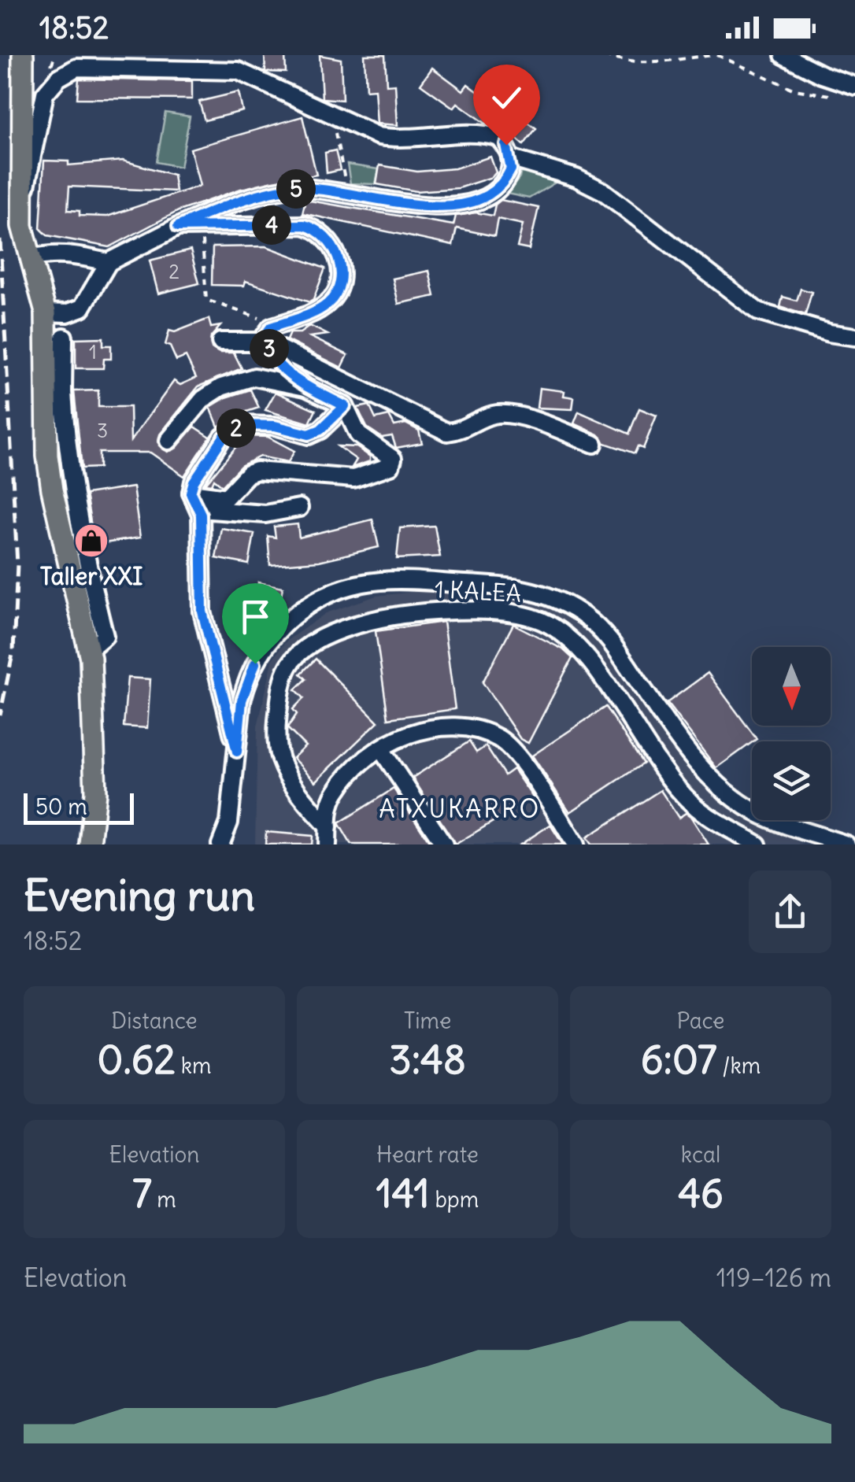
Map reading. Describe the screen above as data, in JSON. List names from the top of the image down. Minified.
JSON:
{"streets":{"street":["1 KALEA"]},"districts":["ATXUKARRO"],"places":{"shop":["Taller XXI"]},"house_numbers":["2","1","3"],"scale_bar":"50 m","north":"bottom","page":{"status":"18:52","pins":["5","4","3","2"],"scale":"50 m","heading":["Evening run","18:52"],"stats":[["Distance","0.62 km"],["Time","3:48"],["Pace","6:07 /km"],["Elevation","7 m"],["Heart rate","141 bpm"],["kcal","46"]],"chart":["Elevation","119–126 m"]}}
